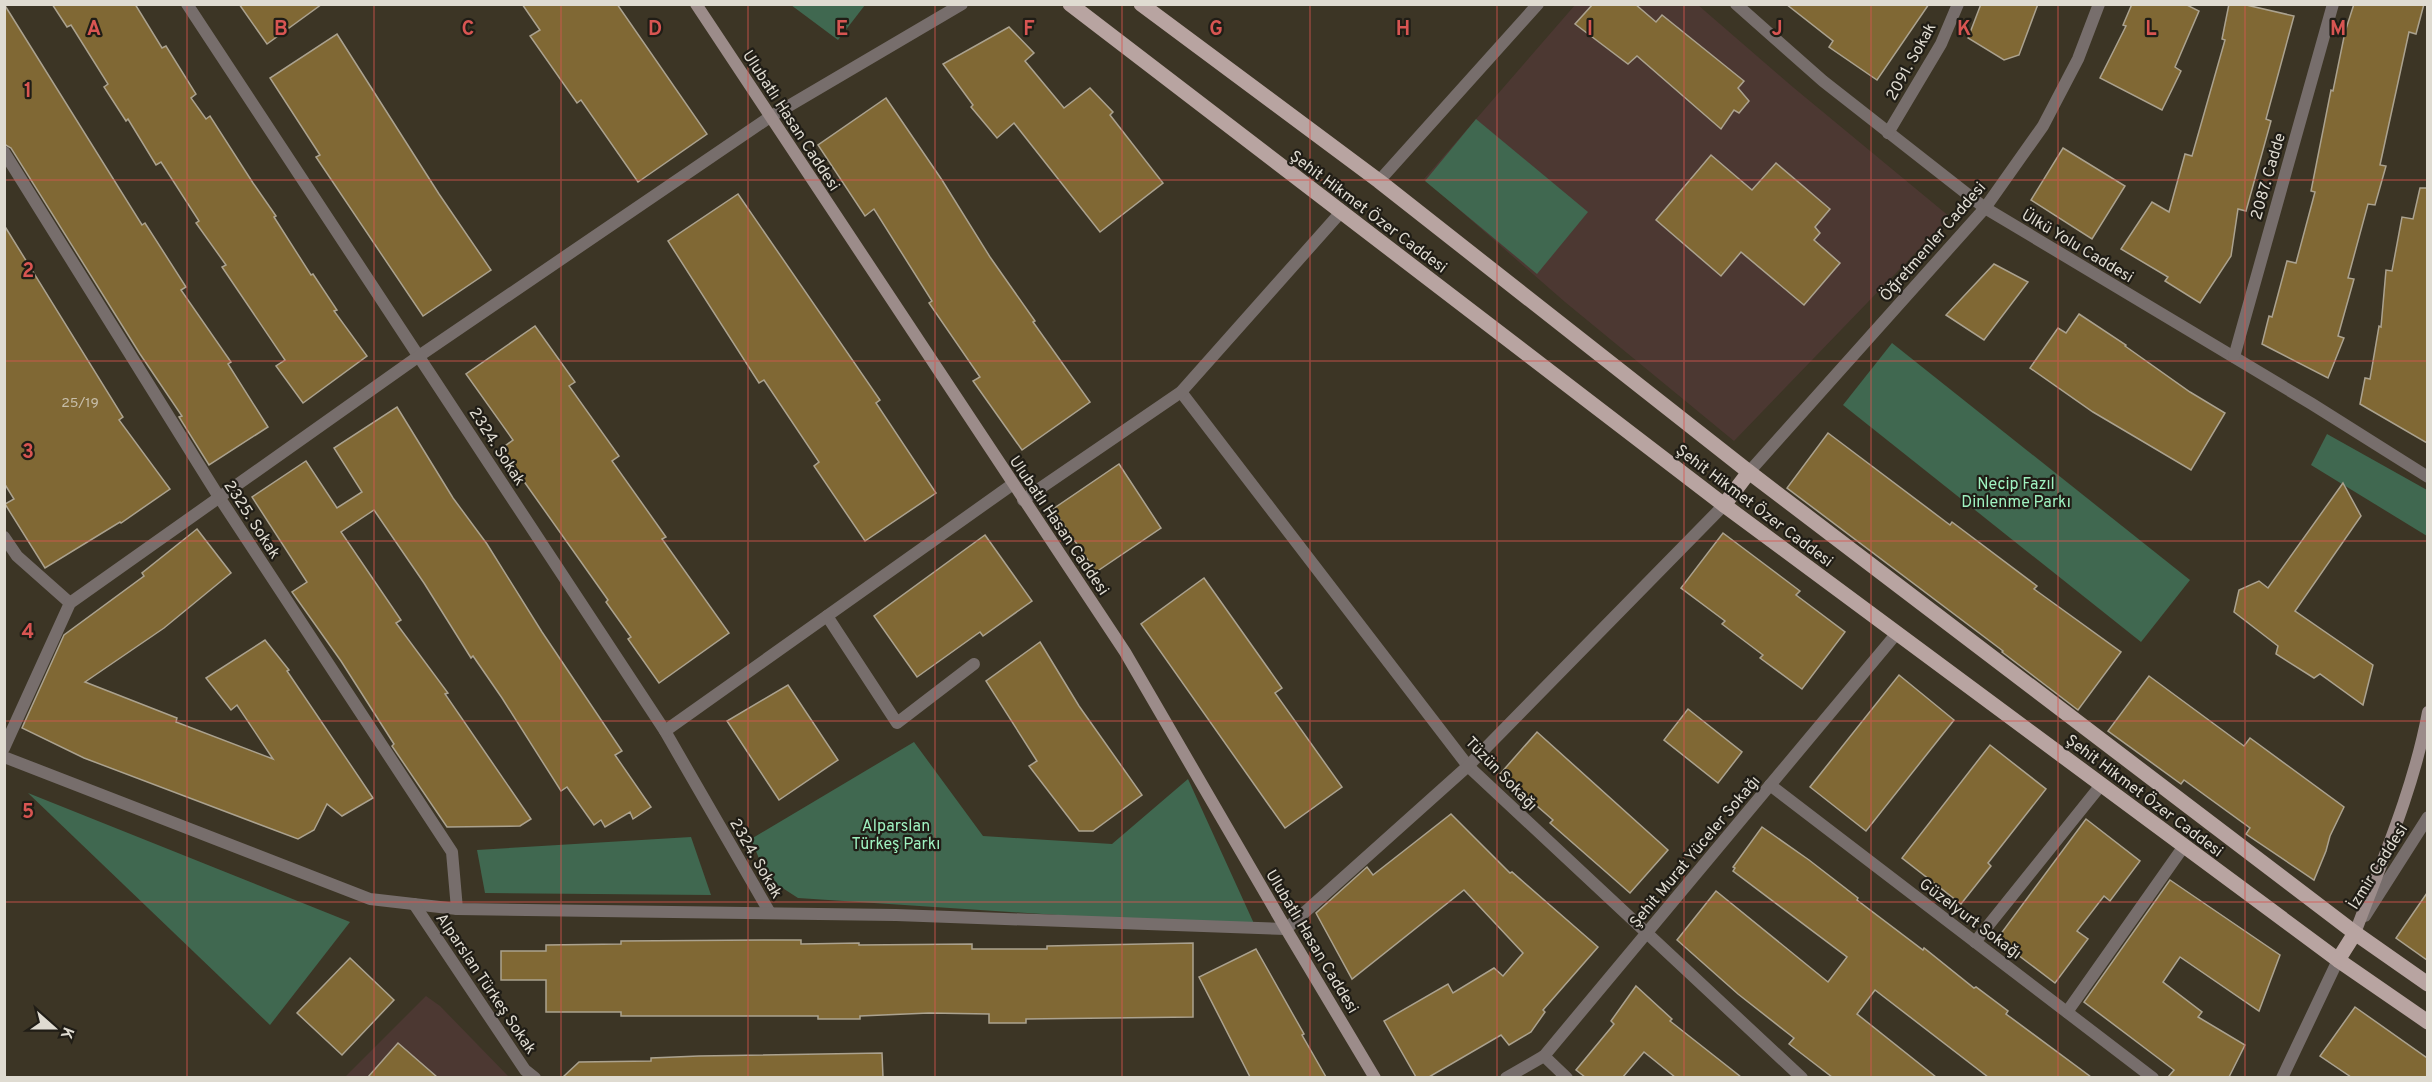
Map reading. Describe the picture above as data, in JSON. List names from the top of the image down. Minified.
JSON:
{"streets":{"main road":["Şehit Hikmet Özer Caddesi"],"street":["2091. Sokak","Ulubatlı Hasan Caddesi","2087. Cadde","Öğretmenler Caddesi","Ülkü Yolu Caddesi","2324. Sokak","2325. Sokak","Tüzün Sokağı","Şehit Murat Yüceler Sokağı","İzmir Caddesi","Güzelyurt Sokağı","Alparslan Türkeş Sokak"]},"crossings":[["2091. Sokak","Ülkü Yolu Caddesi"],["2087. Cadde","Ülkü Yolu Caddesi"],["Şehit Hikmet Özer Caddesi","Öğretmenler Caddesi"],["Şehit Hikmet Özer Caddesi","Şehit Murat Yüceler Sokağı"],["Şehit Hikmet Özer Caddesi","İzmir Caddesi"],["Öğretmenler Caddesi","Ülkü Yolu Caddesi"],["Tüzün Sokağı","Şehit Murat Yüceler Sokağı"],["Şehit Murat Yüceler Sokağı","Güzelyurt Sokağı"]],"parks":["Necip Fazıl Dinlenme Parkı","Alparslan Türkeş Parkı"],"house_numbers":["25/19"],"north":"right","grid":{"columns":["A","B","C","D","E","F","G","H","I","J","K","L","M"],"rows":["1","2","3","4","5"]}}
